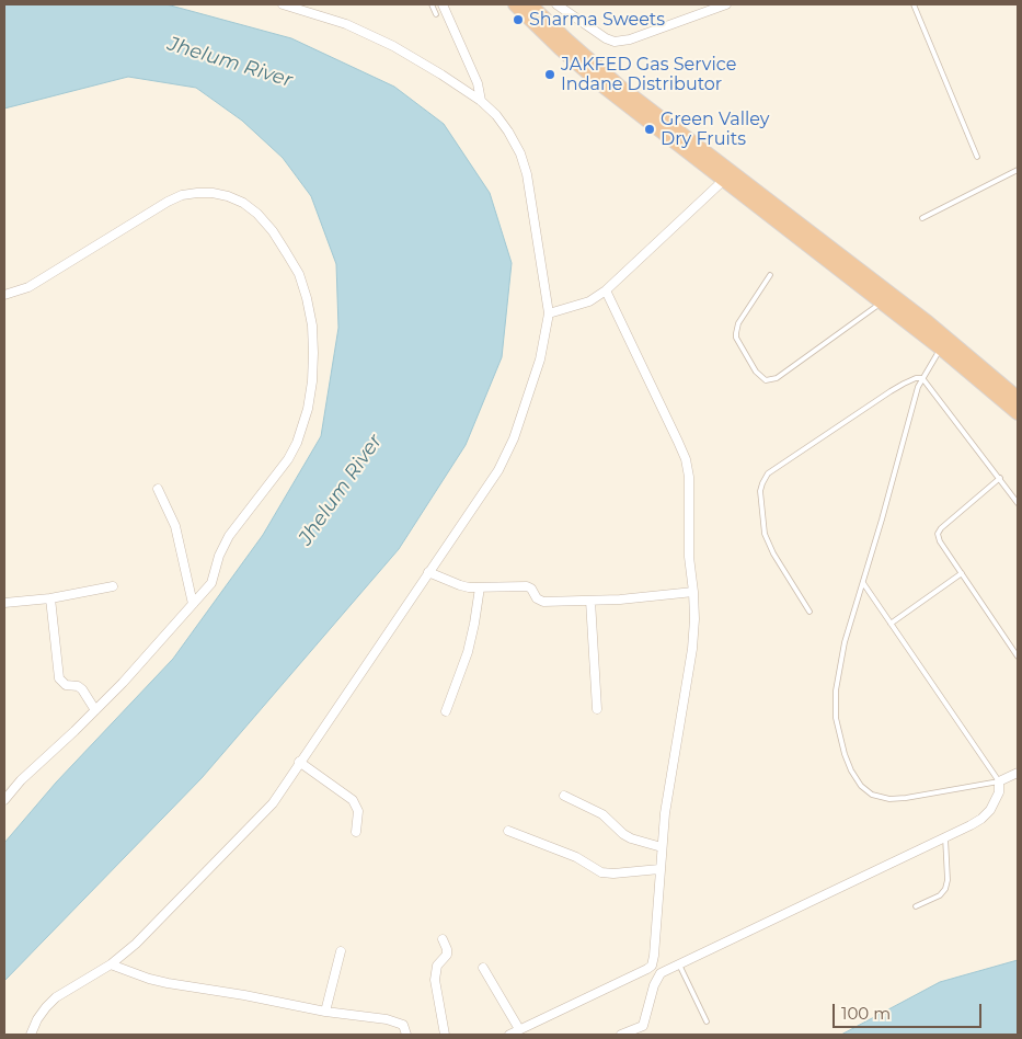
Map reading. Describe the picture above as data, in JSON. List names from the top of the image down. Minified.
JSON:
{"water":["Jhelum River"],"places":["Sharma Sweets","JAKFED Gas Service Indane Distributor","Green Valley Dry Fruits"],"scale_bar":"100 m"}
